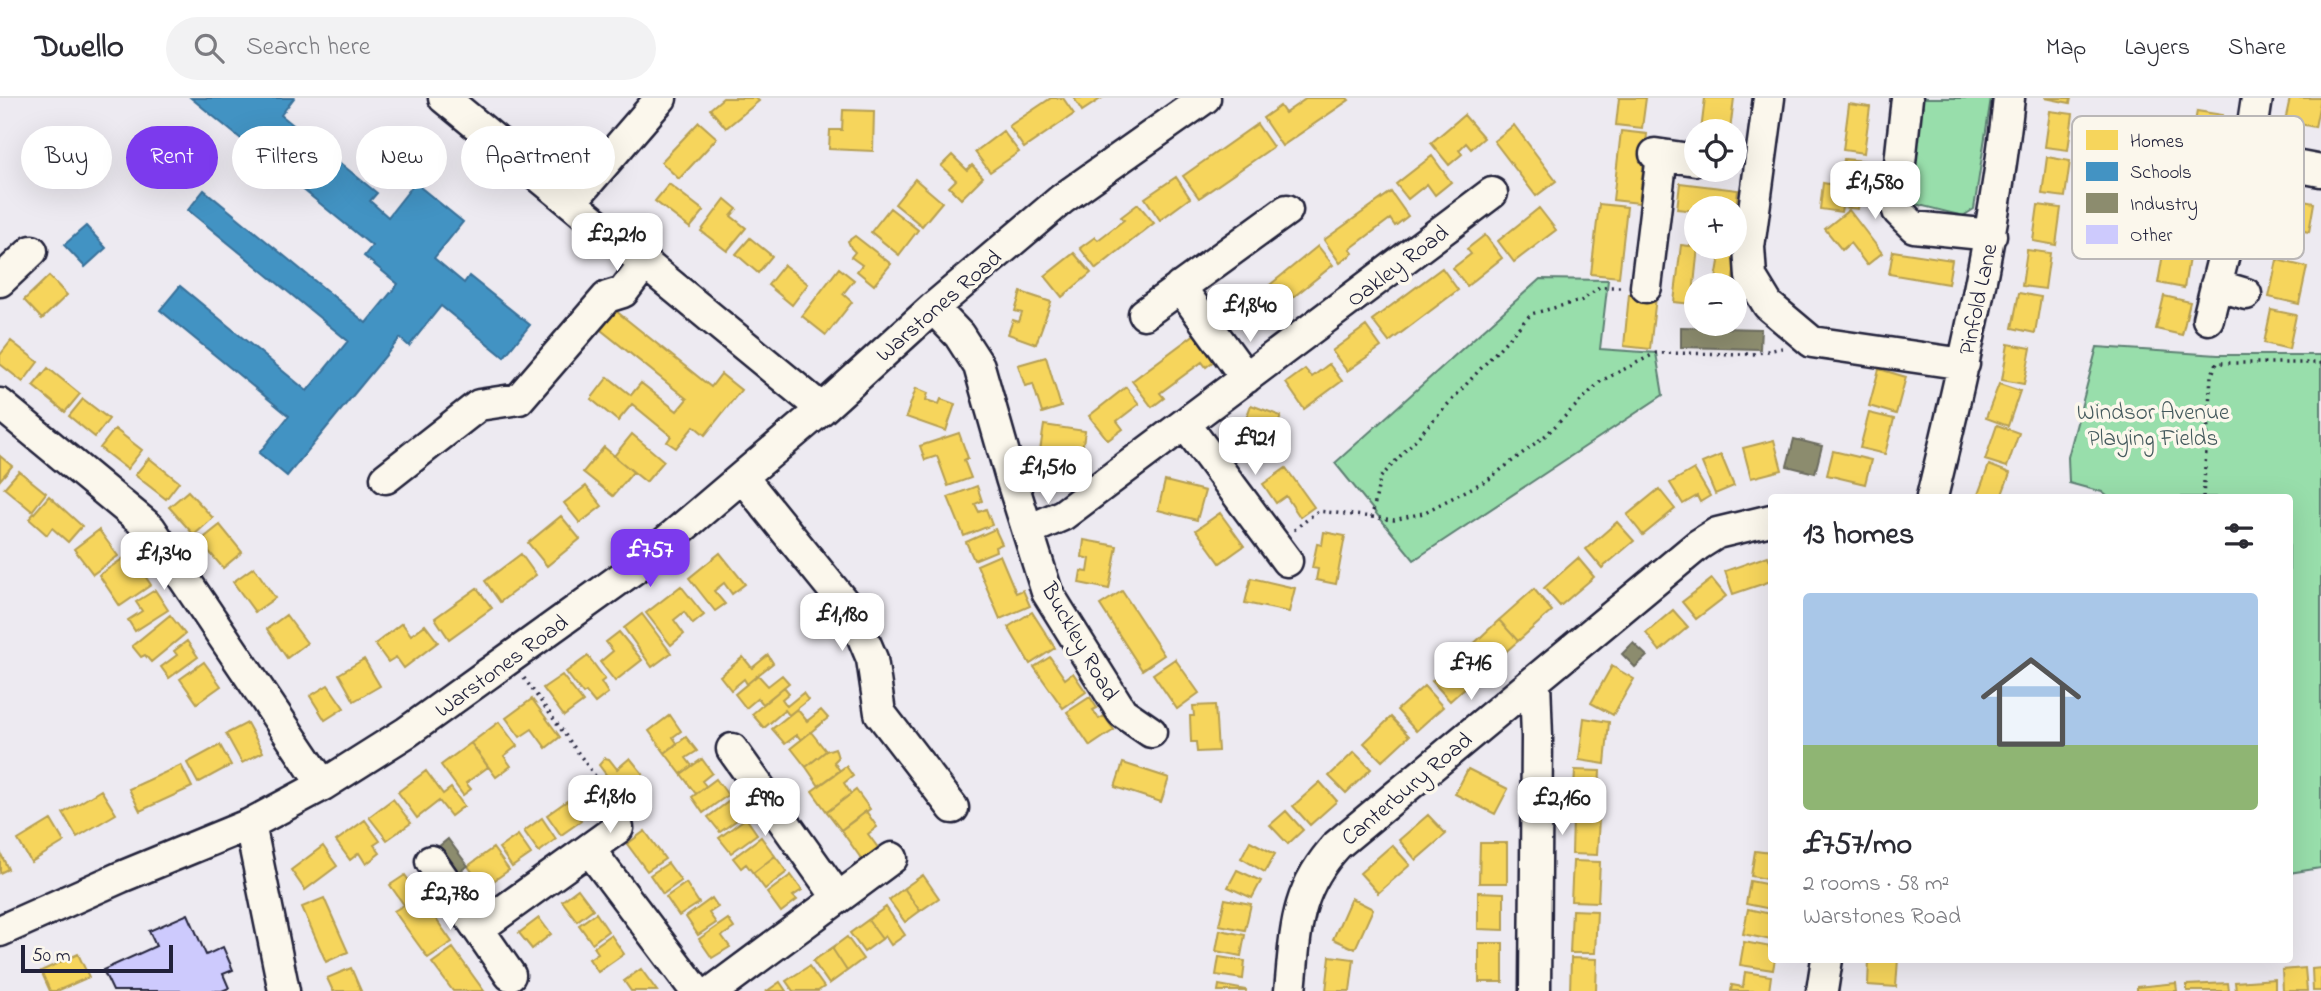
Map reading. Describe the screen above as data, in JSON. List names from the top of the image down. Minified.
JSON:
{"streets":{"street":["Oakley Road","Pinfold Lane","Warstones Road","Buckley Road","Canterbury Road"]},"crossings":[["Oakley Road","Buckley Road"],["Warstones Road","Buckley Road"]],"parks":["Windsor Avenue Playing Fields"],"legend":["Homes","Schools","Industry","Other"],"scale_bar":"50 m","page":{"header":"Dwello","search":"Search here","nav":["Map","Layers","Share"],"map_buttons":["+","−"],"chip":["Buy","Rent","Filters","New","Apartment"],"price":["£1,580","£2,210","£1,840","£921","£1,510","£757","£1,340","£1,180","£716","£1,810","£2,160","£990","£2,780"],"heading":"13 homes","list":[{"name":"£757/mo","note":"2 rooms · 58 m² · Warstones Road"}],"scale":"50 m"}}
